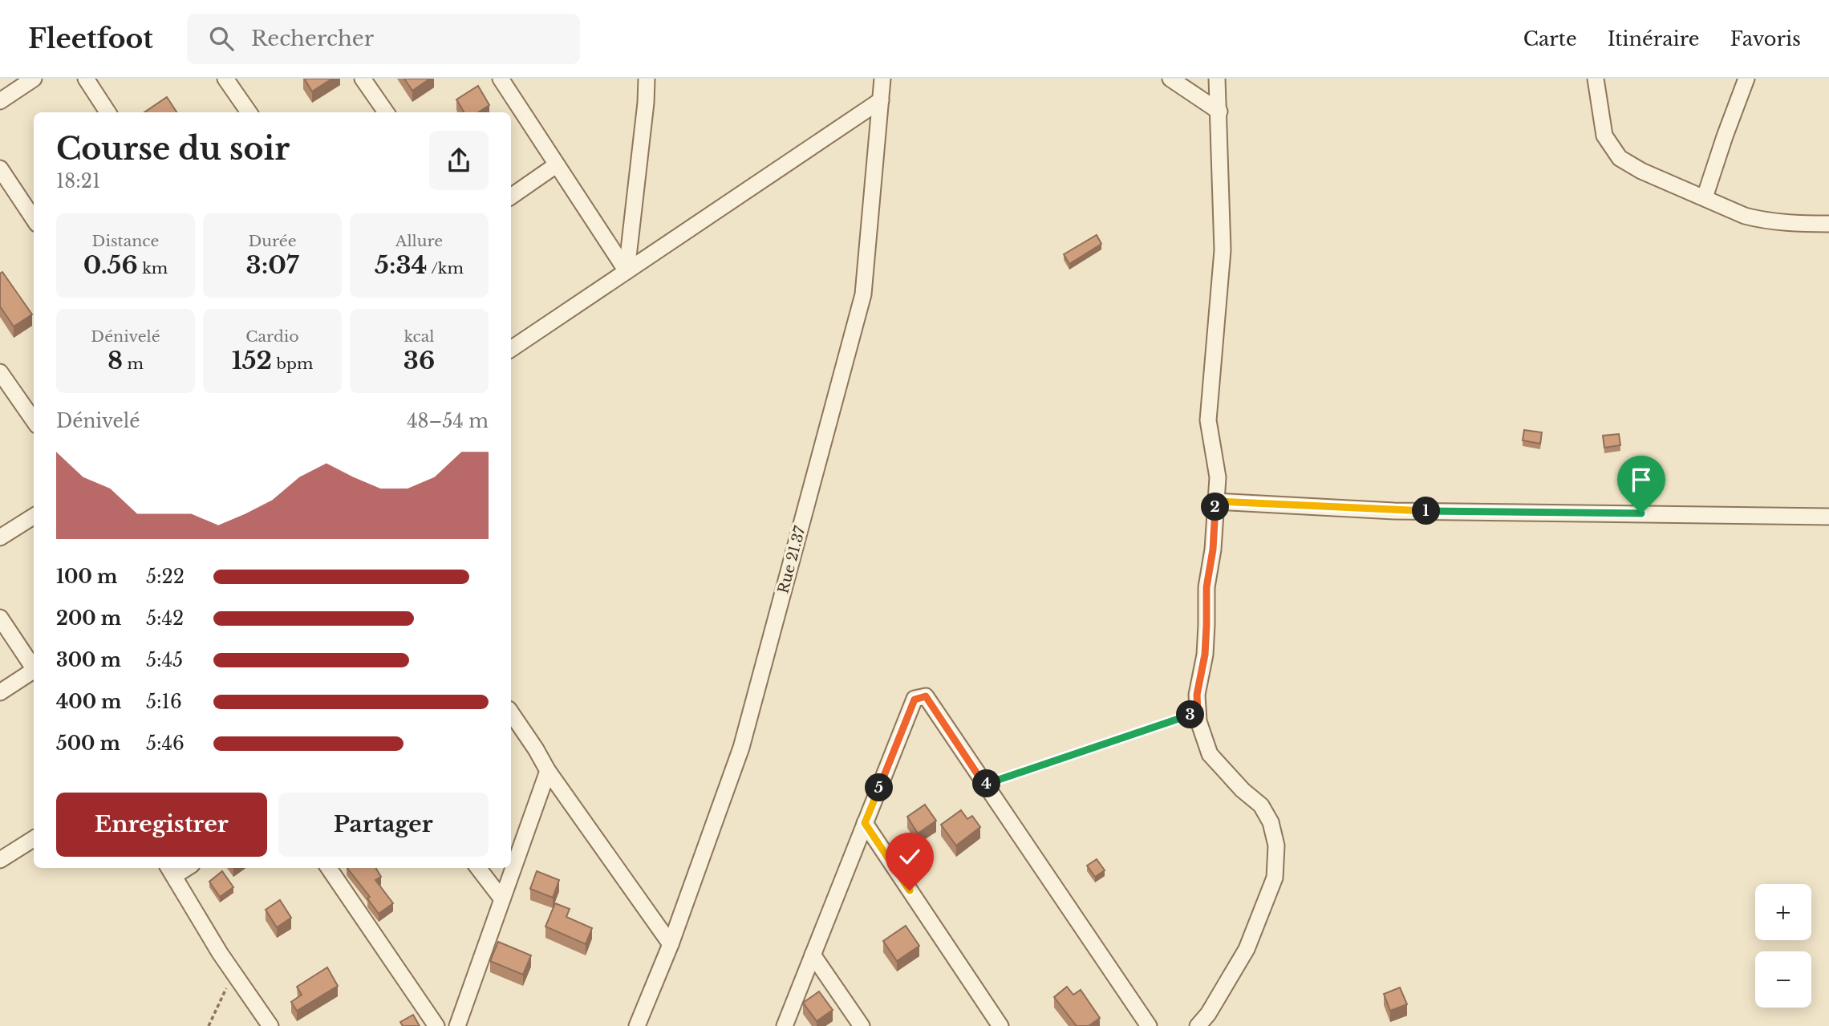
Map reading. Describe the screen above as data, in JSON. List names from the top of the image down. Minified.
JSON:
{"streets":{"street":["Rue 21.37"]},"page":{"header":"Fleetfoot","search":"Rechercher","nav":["Carte","Itinéraire","Favoris"],"heading":["Course du soir","18:21"],"stats":[["Distance","0.56 km"],["Durée","3:07"],["Allure","5:34 /km"],["Dénivelé","8 m"],["Cardio","152 bpm"],["kcal","36"]],"chart":["Dénivelé","48–54 m"],"pins":["2","1","3","4","5"],"list":[{"name":"100 m","note":"5:22"},{"name":"200 m","note":"5:42"},{"name":"300 m","note":"5:45"},{"name":"400 m","note":"5:16"},{"name":"500 m","note":"5:46"}],"buttons":["Enregistrer","Partager"],"map_buttons":["+","−"]}}
